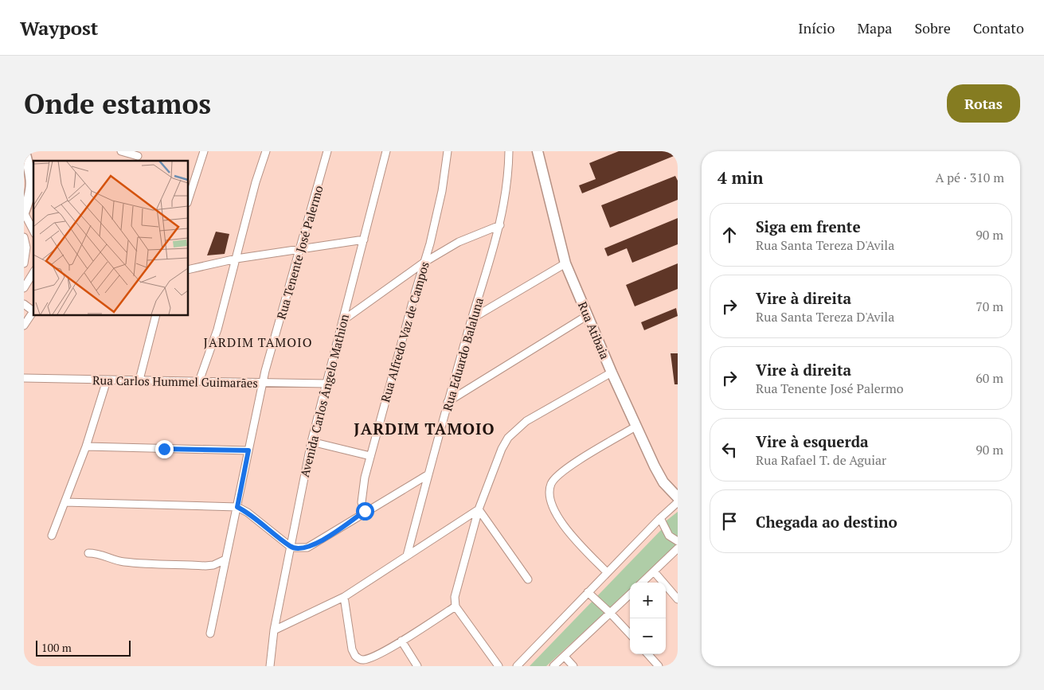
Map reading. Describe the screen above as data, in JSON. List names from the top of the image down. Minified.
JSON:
{"streets":{"main road":["Rua Atibaia"],"street":["Rua Tenente José Palermo","Rua Alfredo Vaz de Campos","Rua Eduardo Balaluna","Rua Carlos Hummel Guimarães","Avenida Carlos Ângelo Mathion"]},"crossings":[["Rua Tenente José Palermo","Rua Carlos Hummel Guimarães"],["Rua Carlos Hummel Guimarães","Avenida Carlos Ângelo Mathion"]],"districts":["JARDIM TAMOIO","JARDIM TAMOIO"],"scale_bar":"100 m","page":{"header":"Waypost","nav":["Início","Mapa","Sobre","Contato"],"buttons":"Rotas","title":"Onde estamos","heading":["4 min","A pé · 310 m"],"list":[["Siga em frente","Rua Santa Tereza D'Avila","90 m"],["Vire à direita","Rua Santa Tereza D'Avila","70 m"],["Vire à direita","Rua Tenente José Palermo","60 m"],["Vire à esquerda","Rua Rafael T. de Aguiar","90 m"],"Chegada ao destino"],"map_buttons":["+","−"],"scale":"100 m"}}
